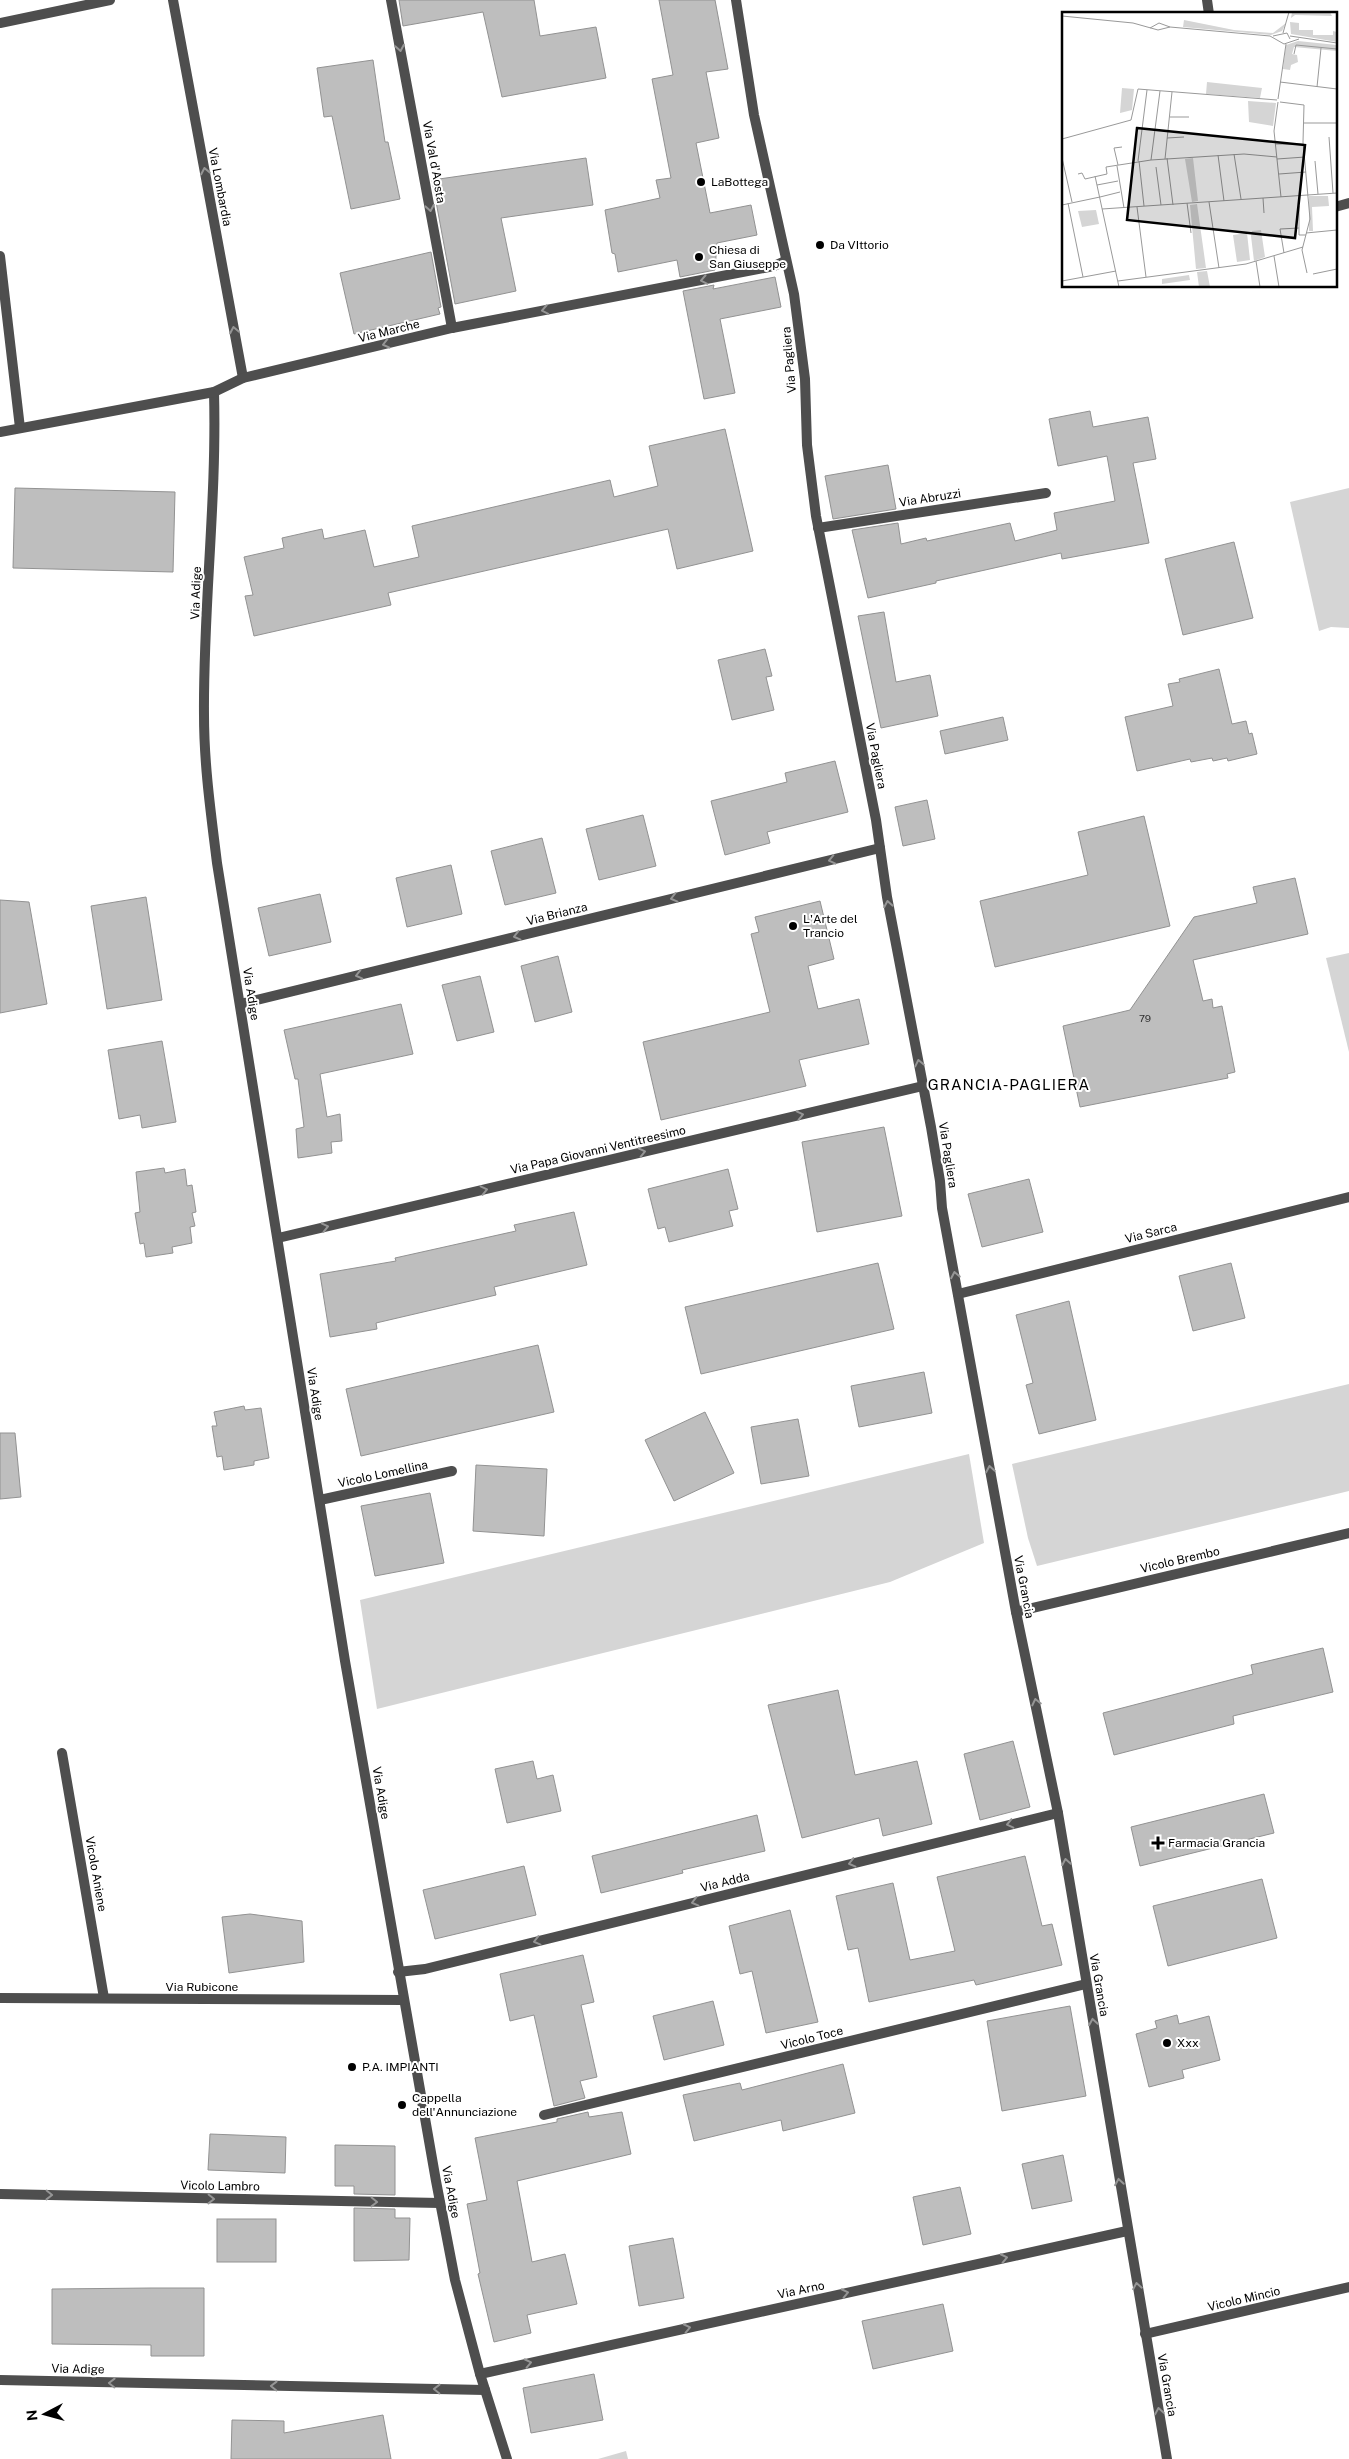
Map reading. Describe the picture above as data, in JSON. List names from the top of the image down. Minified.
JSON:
{"streets":{"street":["Via Val d'Aosta","Via Lombardia","Via Marche","Via Pagliera","Via Abruzzi","Via Adige","Via Brianza","Via Papa Giovanni Ventitreesimo","Via Sarca","Vicolo Lomellina","Vicolo Brembo","Via Grancia","Vicolo Aniene","Via Adda","Via Rubicone","Vicolo Toce","Vicolo Lambro","Via Arno","Vicolo Mincio"]},"crossings":[["Via Val d'Aosta","Via Marche"],["Via Lombardia","Via Marche"],["Via Marche","Via Pagliera"],["Via Marche","Via Adige"],["Via Pagliera","Via Abruzzi"],["Via Pagliera","Via Brianza"],["Via Pagliera","Via Papa Giovanni Ventitreesimo"],["Via Pagliera","Via Sarca"],["Via Pagliera","Via Grancia"],["Via Adige","Via Brianza"],["Via Adige","Via Papa Giovanni Ventitreesimo"],["Via Adige","Vicolo Lomellina"],["Via Adige","Via Adda"],["Via Adige","Via Rubicone"],["Via Adige","Vicolo Lambro"],["Via Adige","Via Arno"],["Vicolo Brembo","Via Grancia"],["Via Grancia","Via Adda"],["Via Grancia","Vicolo Toce"],["Via Grancia","Via Arno"],["Via Grancia","Vicolo Mincio"],["Vicolo Aniene","Via Rubicone"]],"one_way":["Via Val d'Aosta","Via Lombardia","Via Marche","Via Pagliera","Via Brianza","Via Papa Giovanni Ventitreesimo","Via Grancia","Via Adda","Vicolo Lambro","Via Arno"],"districts":["GRANCIA-PAGLIERA"],"places":{"other":["LaBottega","Da VIttorio","Chiesa di San Giuseppe","L'Arte del Trancio","Xxx","P.A. IMPIANTI","Cappella dell'Annunciazione"],"health":["Farmacia Grancia"]},"house_numbers":["79"],"north":"left"}
